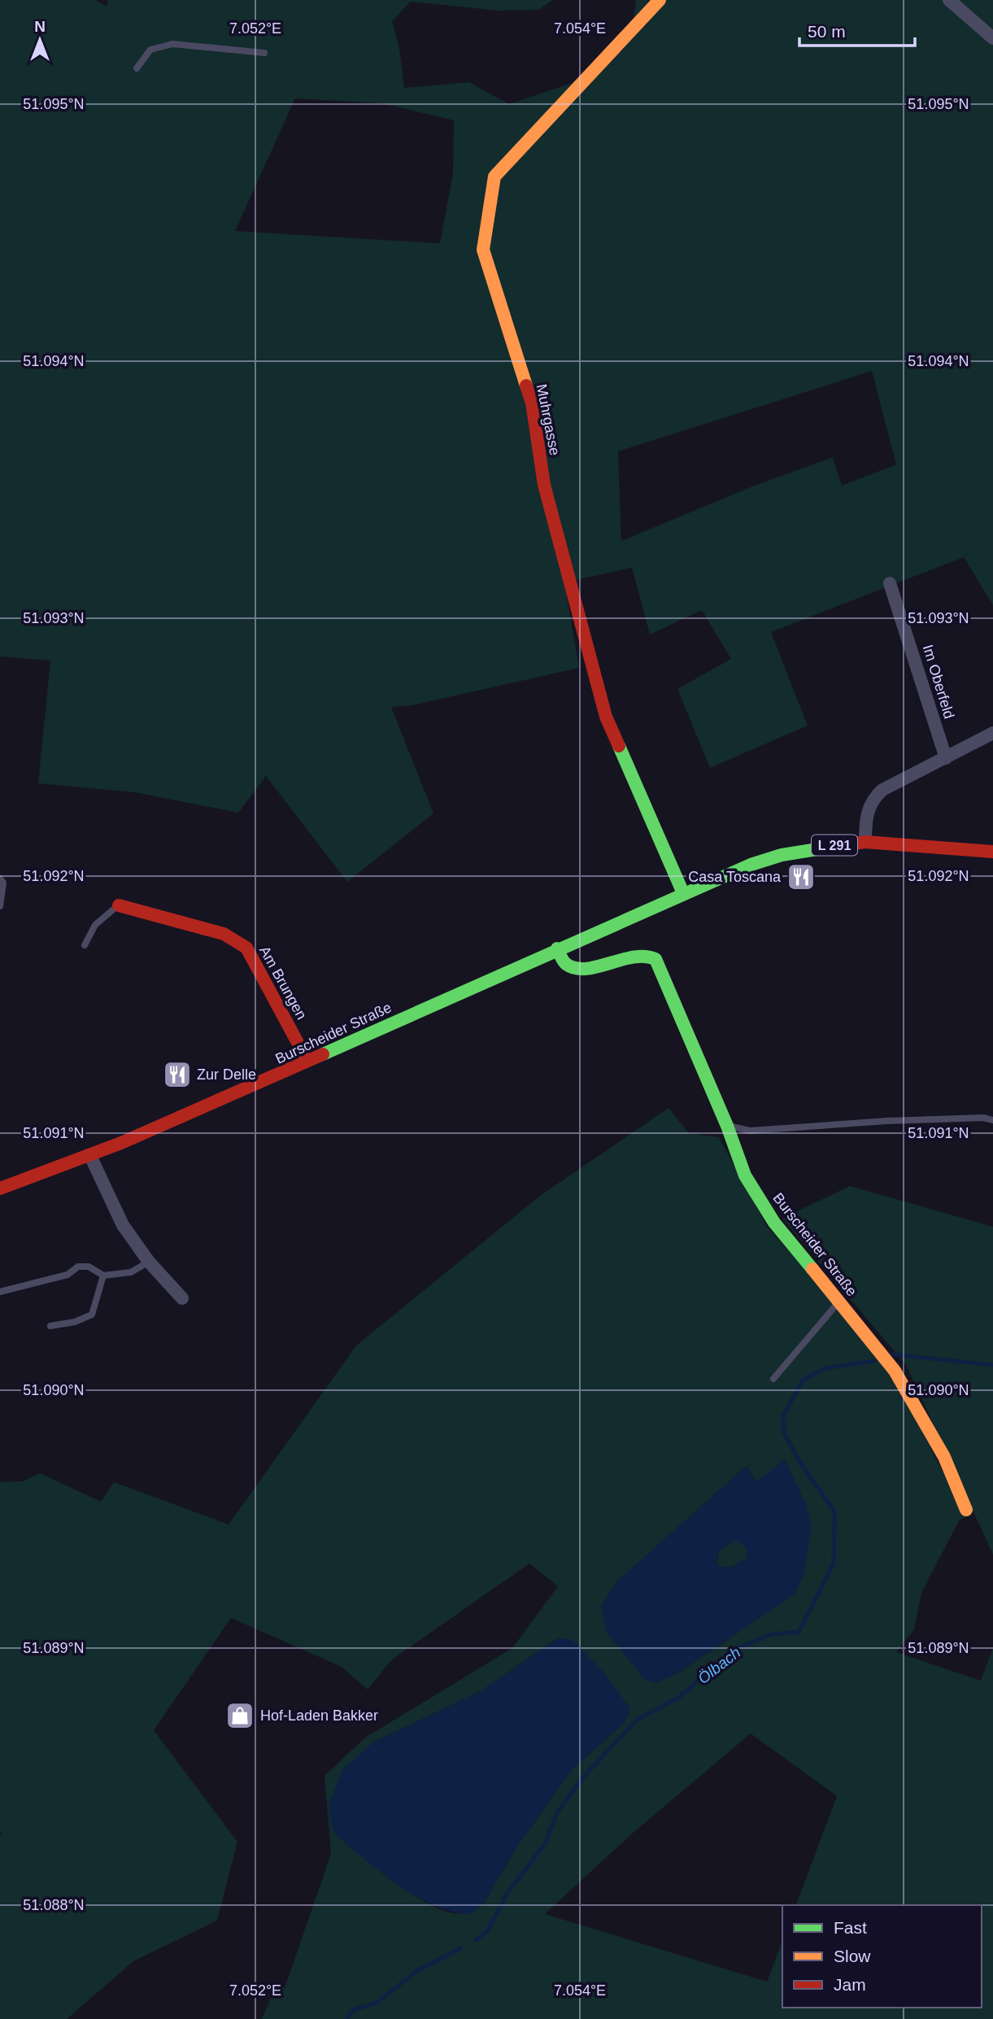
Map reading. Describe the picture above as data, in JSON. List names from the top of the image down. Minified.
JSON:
{"streets":{"street":["Muhrgasse","Im Oberfeld","L 291","Am Brungen","Burscheider Straße"]},"crossings":[["Muhrgasse","Burscheider Straße"],["Am Brungen","Burscheider Straße"]],"water":["Ölbach"],"places":{"restaurant":["Casa Toscana","Zur Delle"],"shop":["Hof-Laden Bakker"]},"legend":["Fast","Slow","Jam"],"scale_bar":"50 m","north":"top","coordinates":["7.052°E","7.054°E","51.095°N","51.094°N","51.093°N","51.092°N","51.091°N","51.090°N","51.089°N","51.088°N"]}
